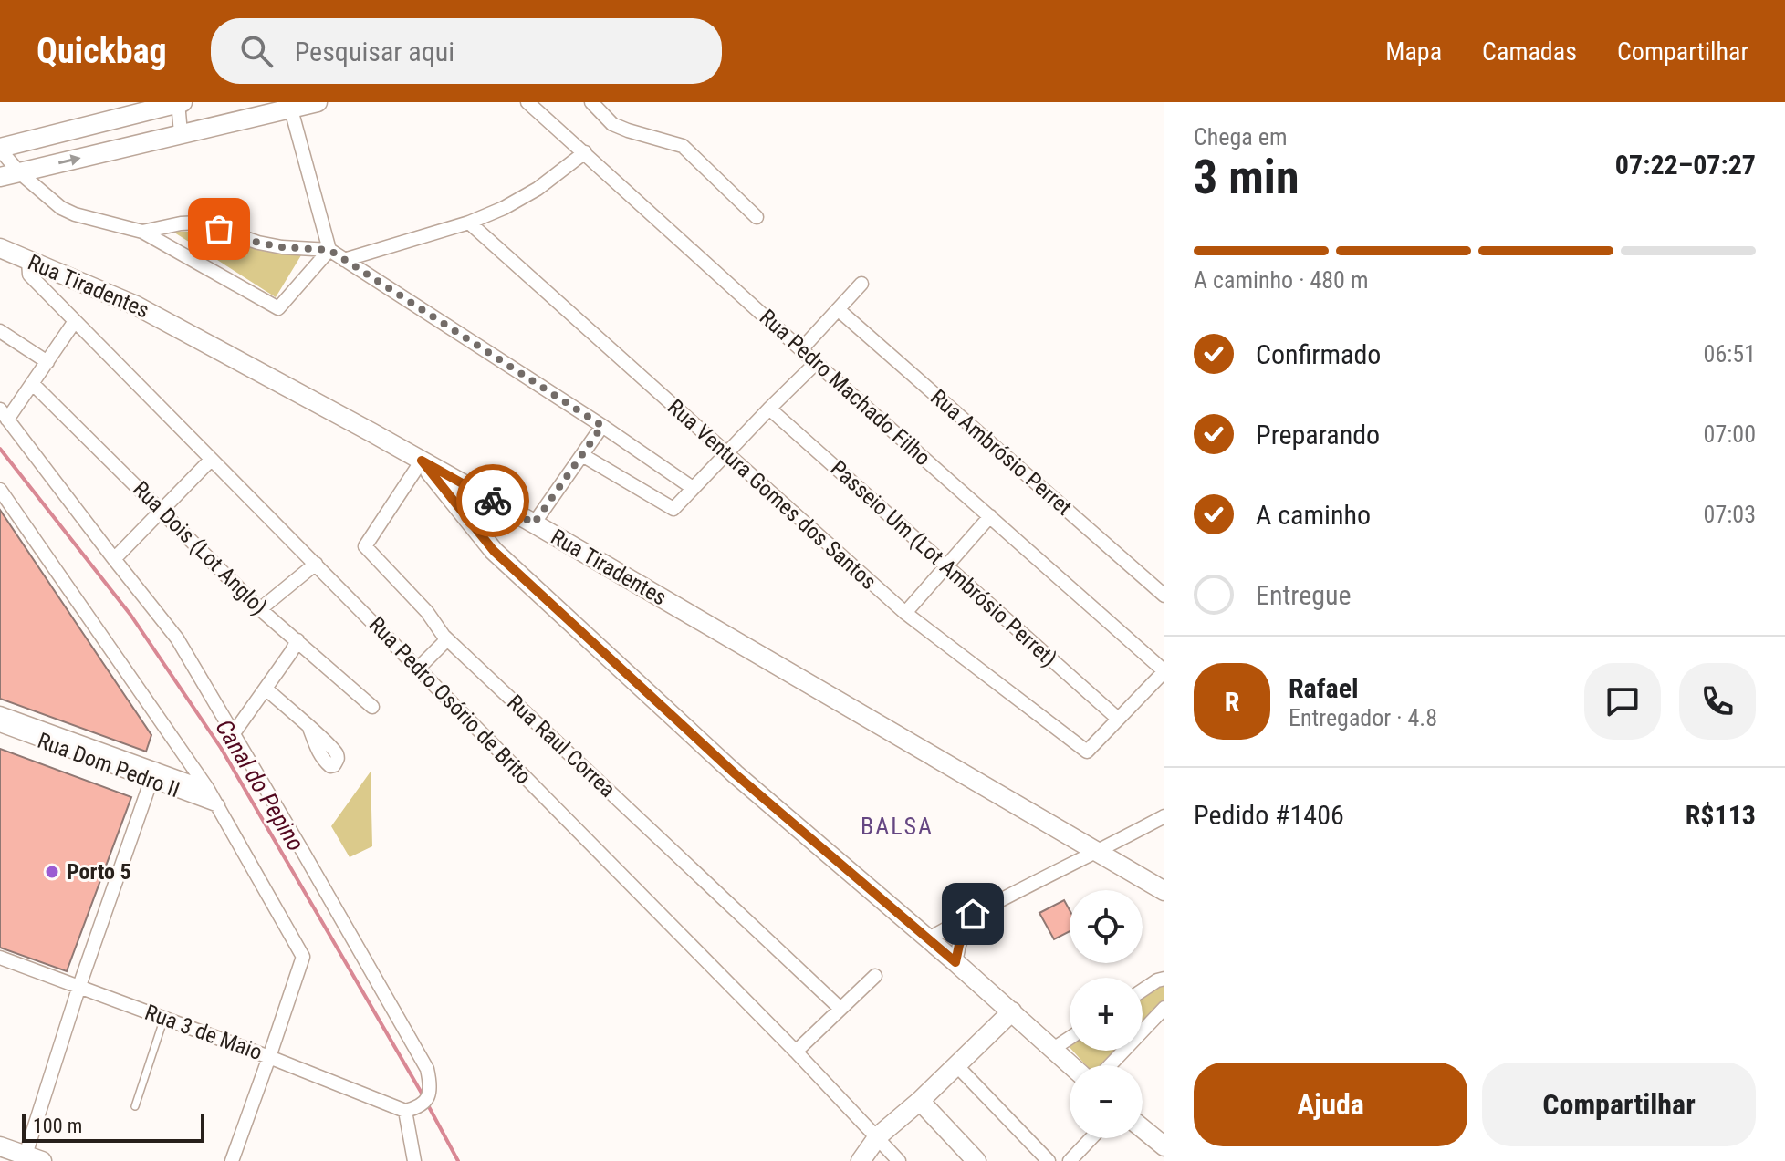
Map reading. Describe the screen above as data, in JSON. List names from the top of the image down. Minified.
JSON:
{"streets":{"street":["Rua Tiradentes","Rua Pedro Machado Filho","Rua Ambrósio Perret","Rua Ventura Gomes dos Santos","Rua Dois (Lot Anglo)","Passeio Um (Lot Ambrósio Perret)","Rua Pedro Osório de Brito","Rua Raul Correa","Rua Dom Pedro II","Rua 3 de Maio"]},"crossings":[["Rua Tiradentes","Rua Pedro Osório de Brito"],["Rua Tiradentes","Rua Raul Correa"],["Rua Ventura Gomes dos Santos","Passeio Um (Lot Ambrósio Perret)"]],"districts":["BALSA"],"water":["Canal do Pepino"],"places":["Porto 5"],"scale_bar":"100 m","page":{"header":"Quickbag","search":"Pesquisar aqui","nav":["Mapa","Camadas","Compartilhar"],"heading":["3 min","Chega em","07:22–07:27"],"panel":["Rafael","Entregador · 4.8","Pedido #1406","R$113"],"bar":"A caminho · 480 m","list":[["Confirmado","06:51"],["Preparando","07:00"],["A caminho","07:03"],"Entregue"],"round":"R","map_buttons":["+","−"],"buttons":["Ajuda","Compartilhar"],"scale":"100 m"}}
